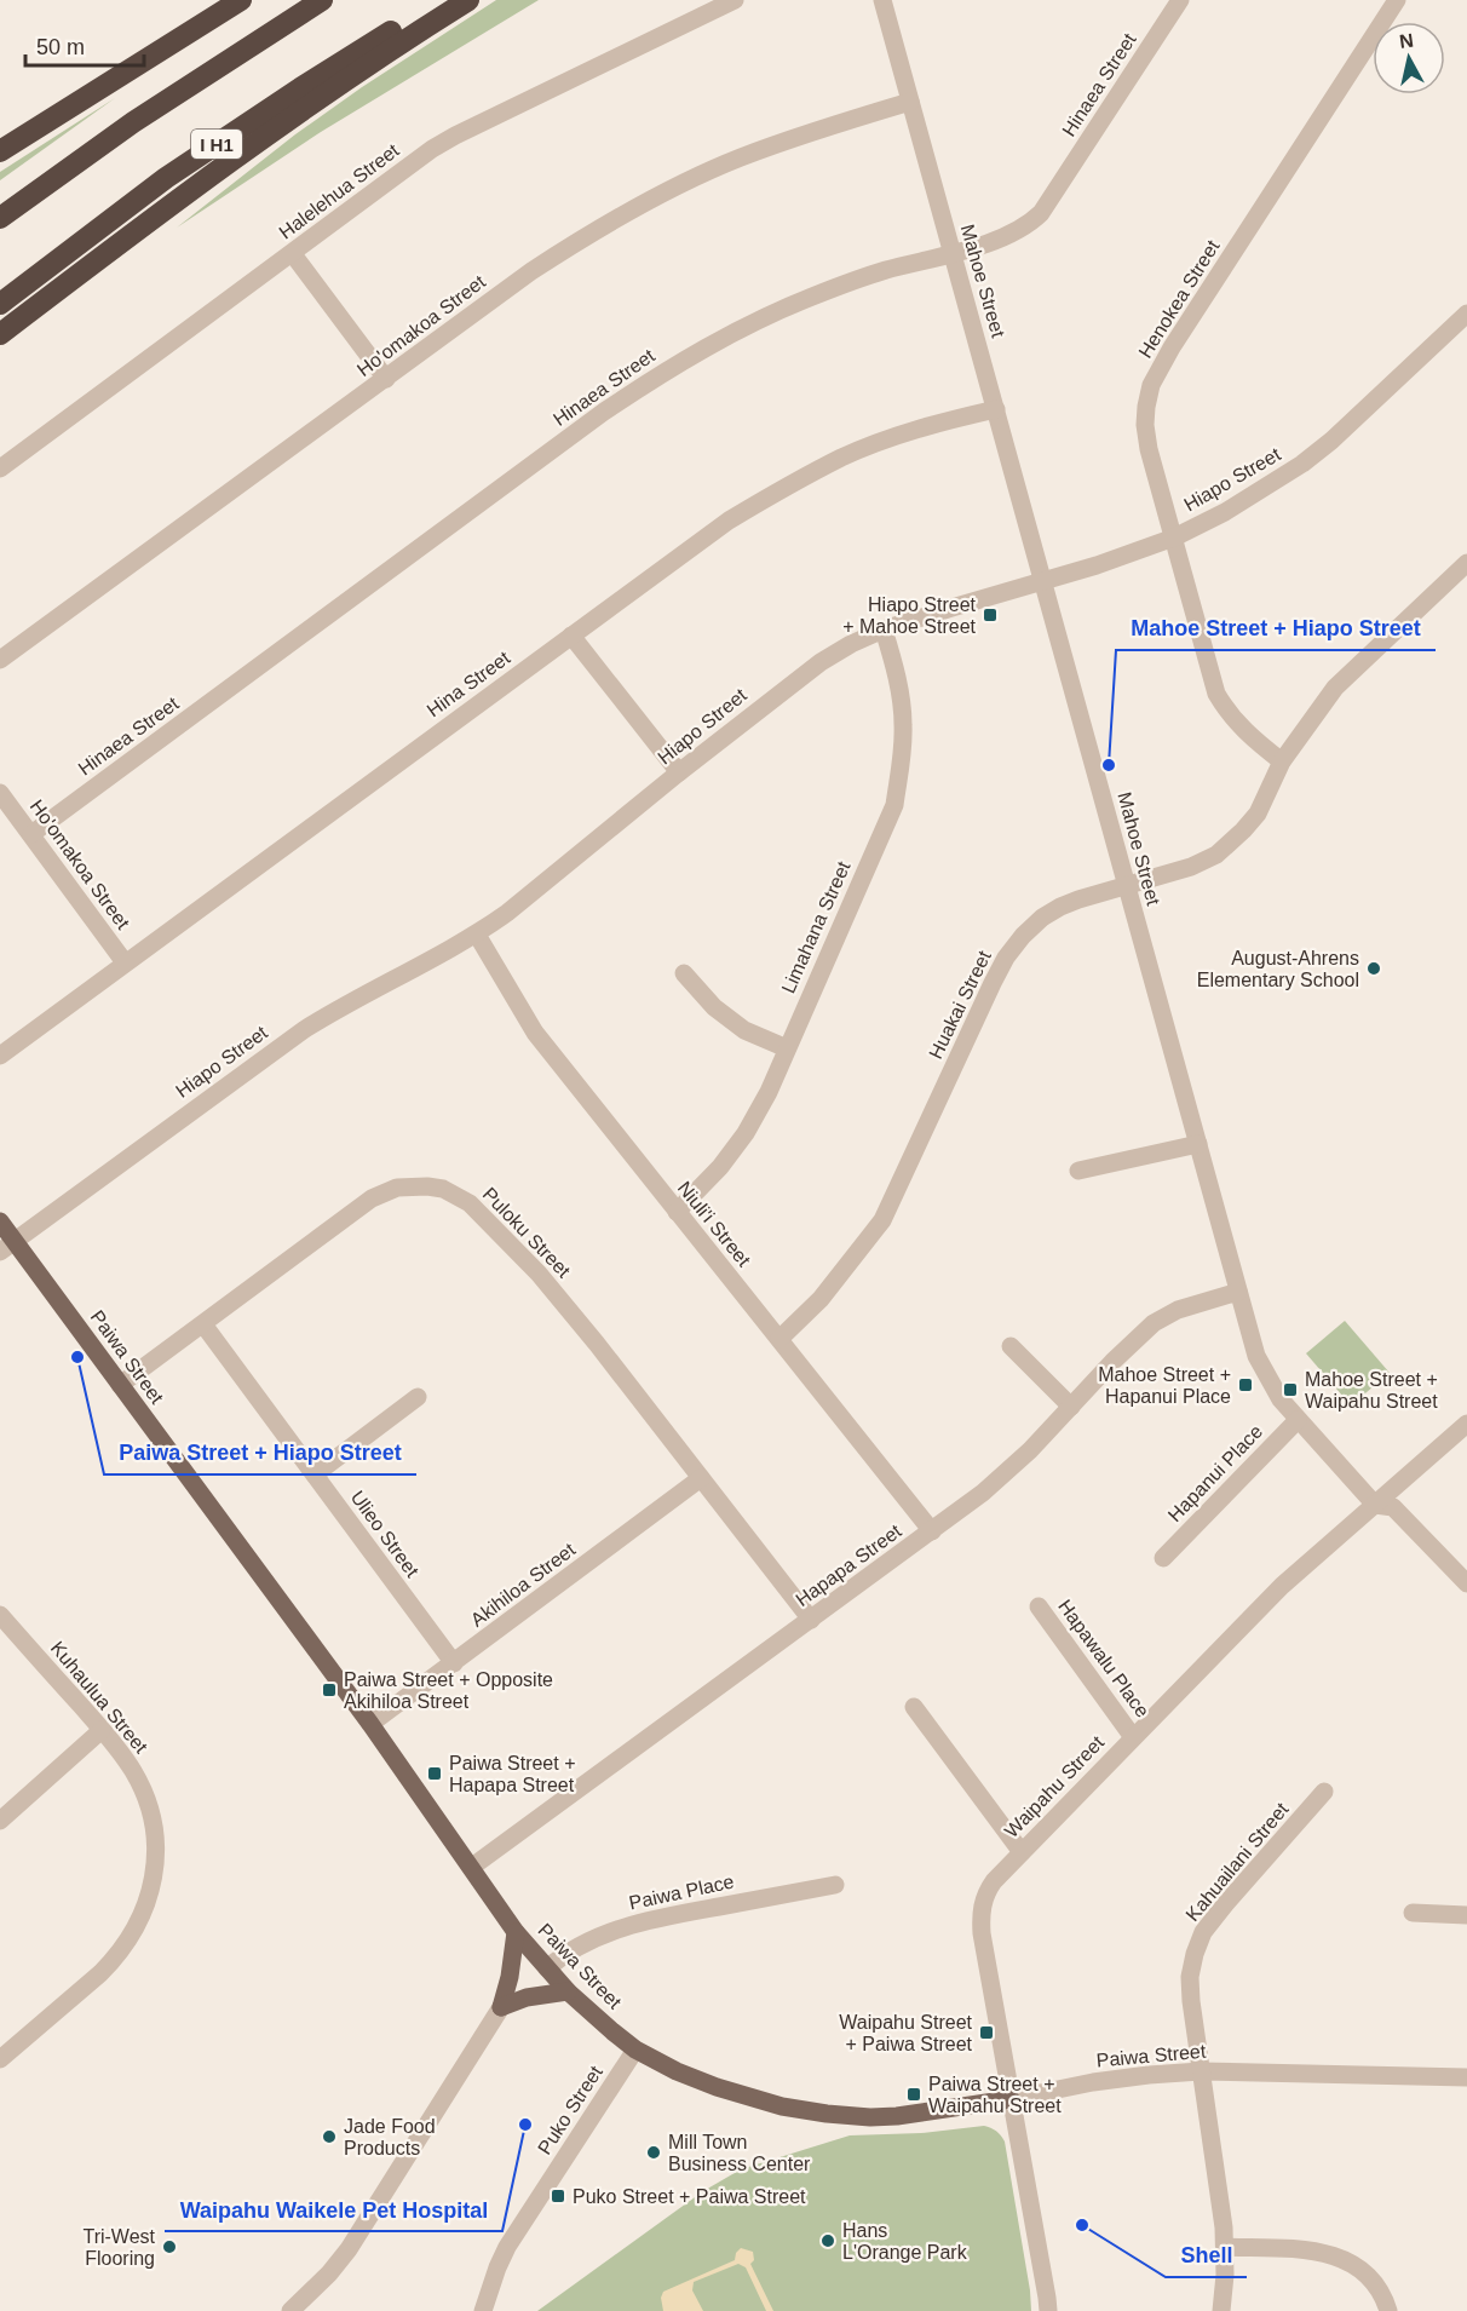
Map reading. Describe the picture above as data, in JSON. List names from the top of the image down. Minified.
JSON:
{"streets":{"highway":["I H1"],"main road":["Paiwa Street"],"street":["Hinaea Street","Halelehua Street","Mahoe Street","Henokea Street","Ho'omakoa Street","Hiapo Street","Hina Street","Limahana Street","Huakai Street","Niuli'i Street","Puloku Street","Hapanui Place","Ulieo Street","Hapapa Street","Akihiloa Street","Hapawalu Place","Kuhaulua Street","Waipahu Street","Kahuailani Street","Paiwa Place","Puko Street"]},"crossings":[["Hinaea Street","Mahoe Street"],["Hinaea Street","Ho'omakoa Street"],["Mahoe Street","Ho'omakoa Street"],["Mahoe Street","Hiapo Street"],["Mahoe Street","Hina Street"],["Mahoe Street","Huakai Street"],["Mahoe Street","Hapanui Place"],["Mahoe Street","Hapapa Street"],["Mahoe Street","Waipahu Street"],["Henokea Street","Hiapo Street"],["Henokea Street","Huakai Street"],["Ho'omakoa Street","Hina Street"],["Hiapo Street","Limahana Street"],["Hiapo Street","Niuli'i Street"],["Hiapo Street","Paiwa Street"],["Limahana Street","Niuli'i Street"],["Huakai Street","Niuli'i Street"],["Niuli'i Street","Hapapa Street"],["Puloku Street","Paiwa Street"],["Puloku Street","Ulieo Street"],["Puloku Street","Hapapa Street"],["Puloku Street","Akihiloa Street"],["Paiwa Street","Hapapa Street"],["Paiwa Street","Akihiloa Street"],["Paiwa Street","Waipahu Street"],["Paiwa Street","Kahuailani Street"],["Paiwa Street","Paiwa Place"],["Paiwa Street","Puko Street"],["Ulieo Street","Akihiloa Street"],["Hapawalu Place","Waipahu Street"]],"places":{"transit":["Hiapo Street + Mahoe Street","Mahoe Street + Hapanui Place","Mahoe Street + Waipahu Street","Paiwa Street + Opposite Akihiloa Street","Paiwa Street + Hapapa Street","Waipahu Street + Paiwa Street","Paiwa Street + Waipahu Street","Puko Street + Paiwa Street"],"other":["Mahoe Street + Hiapo Street","August-Ahrens Elementary School","Paiwa Street + Hiapo Street","Waipahu Waikele Pet Hospital","Jade Food Products","Mill Town Business Center","Shell","Hans L'Orange Park","Tri-West Flooring"]},"scale_bar":"50 m","north":"top"}
